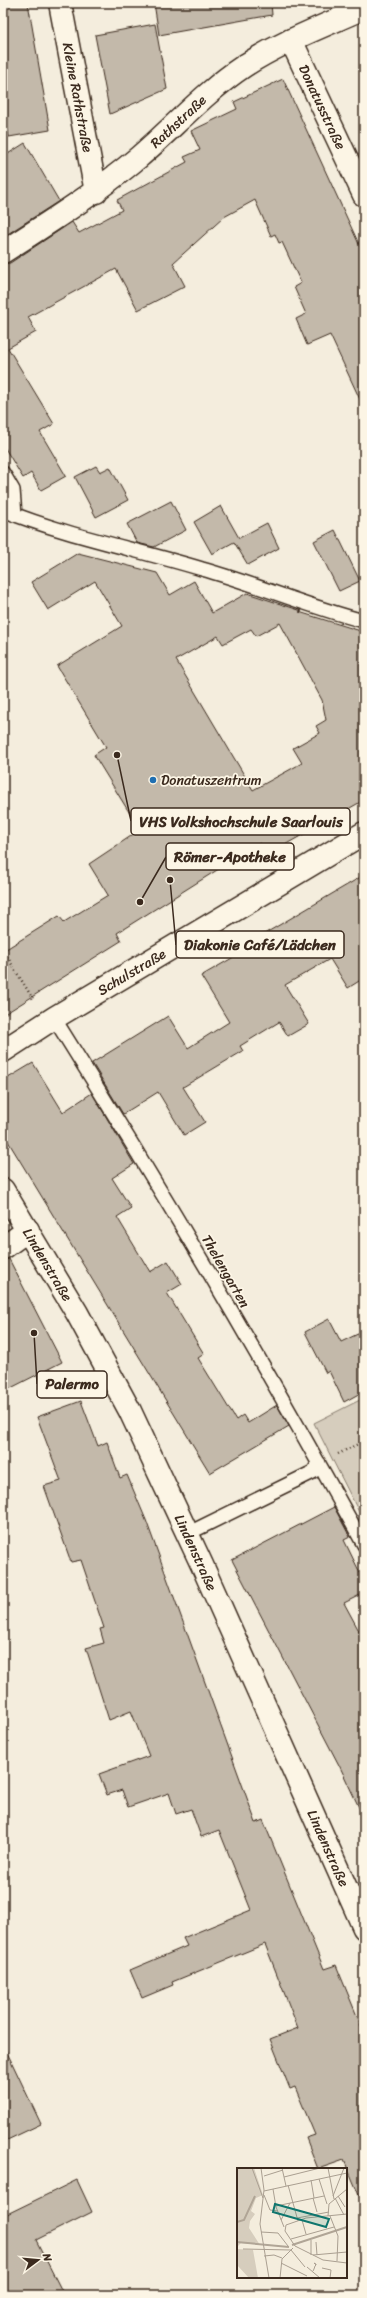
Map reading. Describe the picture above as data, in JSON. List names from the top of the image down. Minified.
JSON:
{"streets":{"street":["Kleine Rathstraße","Donatusstraße","Rathstraße","Schulstraße","Lindenstraße"],"lane":["Thelengarten"]},"crossings":[["Kleine Rathstraße","Rathstraße"],["Donatusstraße","Rathstraße"],["Schulstraße","Thelengarten"]],"places":["VHS Volkshochschule Saarlouis","Donatuszentrum","Diakonie Café/Lädchen","Römer-Apotheke","Palermo"],"north":"right"}
